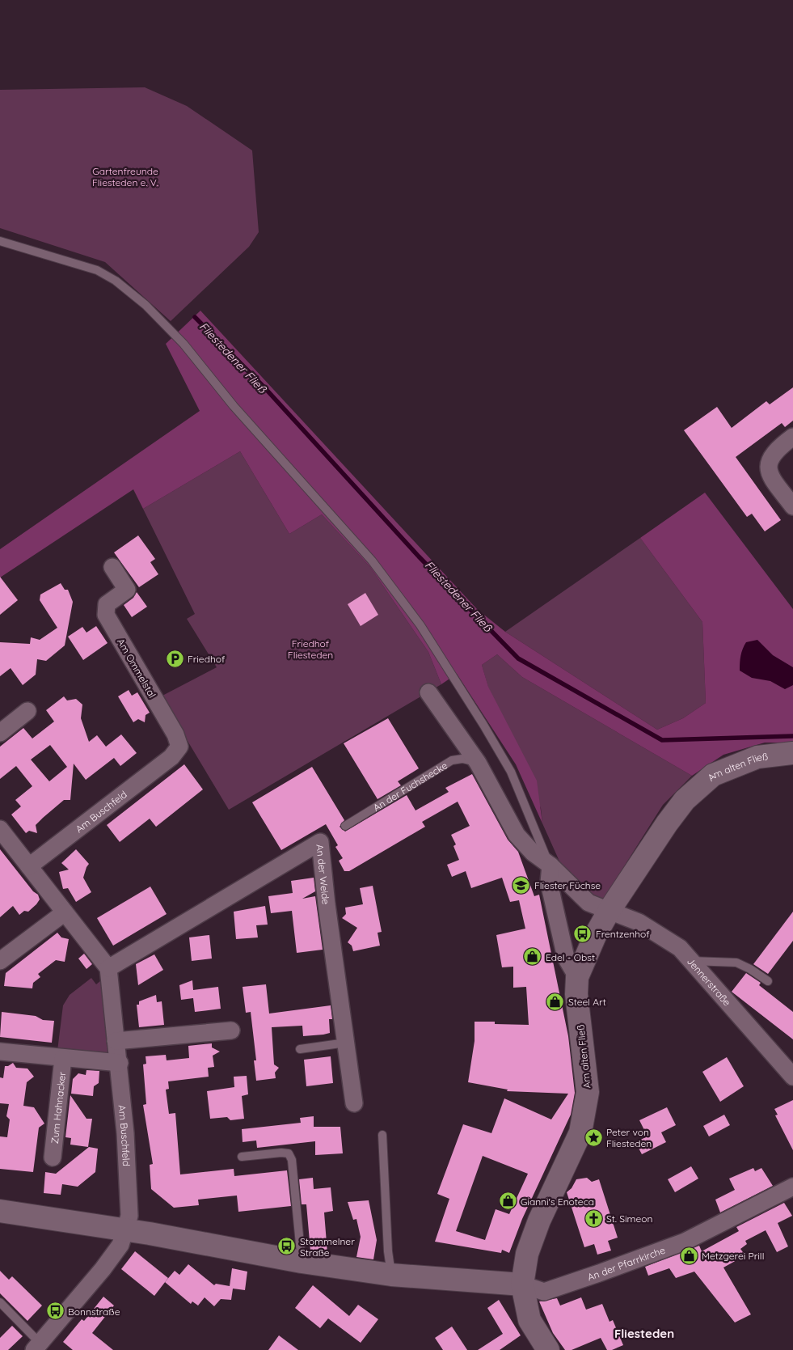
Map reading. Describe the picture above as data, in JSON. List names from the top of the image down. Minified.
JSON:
{"streets":{"main road":["Am alten Fließ"],"street":["Am Ommelstal","Am Buschfeld","An der Weide","Jennerstraße","Zum Hahnacker","An der Pfarrkirche"],"lane":["An der Fuchshecke"]},"crossings":[["Am Ommelstal","Am Buschfeld"],["Am alten Fließ","Jennerstraße"],["Am alten Fließ","An der Pfarrkirche"],["Am Buschfeld","An der Weide"],["Am Buschfeld","Zum Hahnacker"]],"districts":["Fliesteden"],"water":["Fliestedener Fließ"],"parks":["Gartenfreunde Fliesteden e. V.","Friedhof Fliesteden"],"places":{"parking":["Friedhof"],"school or university":["Fliester Füchse"],"bus stop":["Frentzenhof","Stommelner Straße","Bonnstraße"],"shop":["Edel - Obst","Steel Art","Gianni's Enoteca","Metzgerei Prill"],"place":["Peter von Fliesteden"],"church":["St. Simeon"]}}
